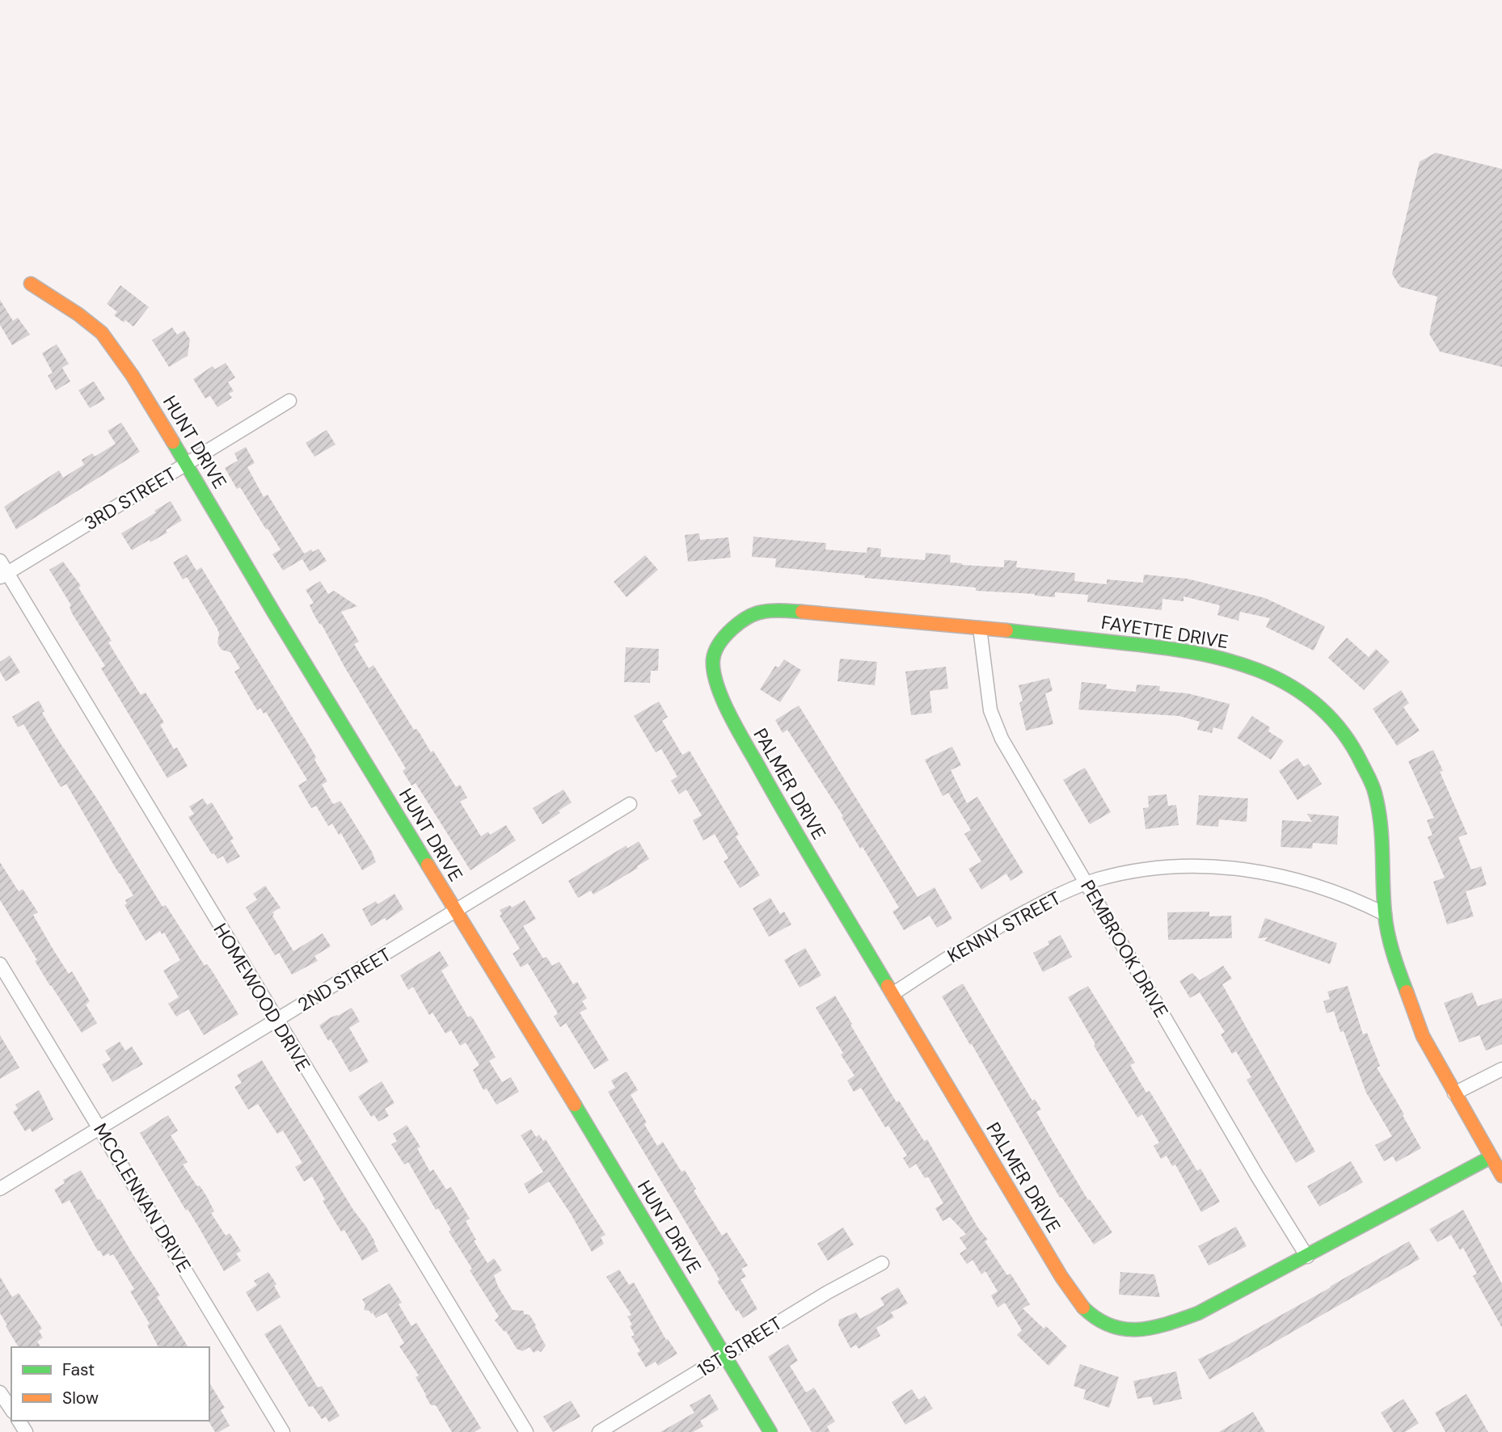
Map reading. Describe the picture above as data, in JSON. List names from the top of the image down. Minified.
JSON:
{"streets":{"street":["HUNT DRIVE","3RD STREET","FAYETTE DRIVE","PALMER DRIVE","KENNY STREET","PEMBROOK DRIVE","2ND STREET","HOMEWOOD DRIVE","MCCLENNAN DRIVE","1ST STREET"]},"crossings":[["HUNT DRIVE","3RD STREET"],["HUNT DRIVE","2ND STREET"],["HUNT DRIVE","1ST STREET"],["3RD STREET","HOMEWOOD DRIVE"],["FAYETTE DRIVE","PALMER DRIVE"],["FAYETTE DRIVE","KENNY STREET"],["FAYETTE DRIVE","PEMBROOK DRIVE"],["PALMER DRIVE","KENNY STREET"],["PALMER DRIVE","PEMBROOK DRIVE"],["KENNY STREET","PEMBROOK DRIVE"],["2ND STREET","HOMEWOOD DRIVE"],["2ND STREET","MCCLENNAN DRIVE"]],"legend":["Fast","Slow"]}
